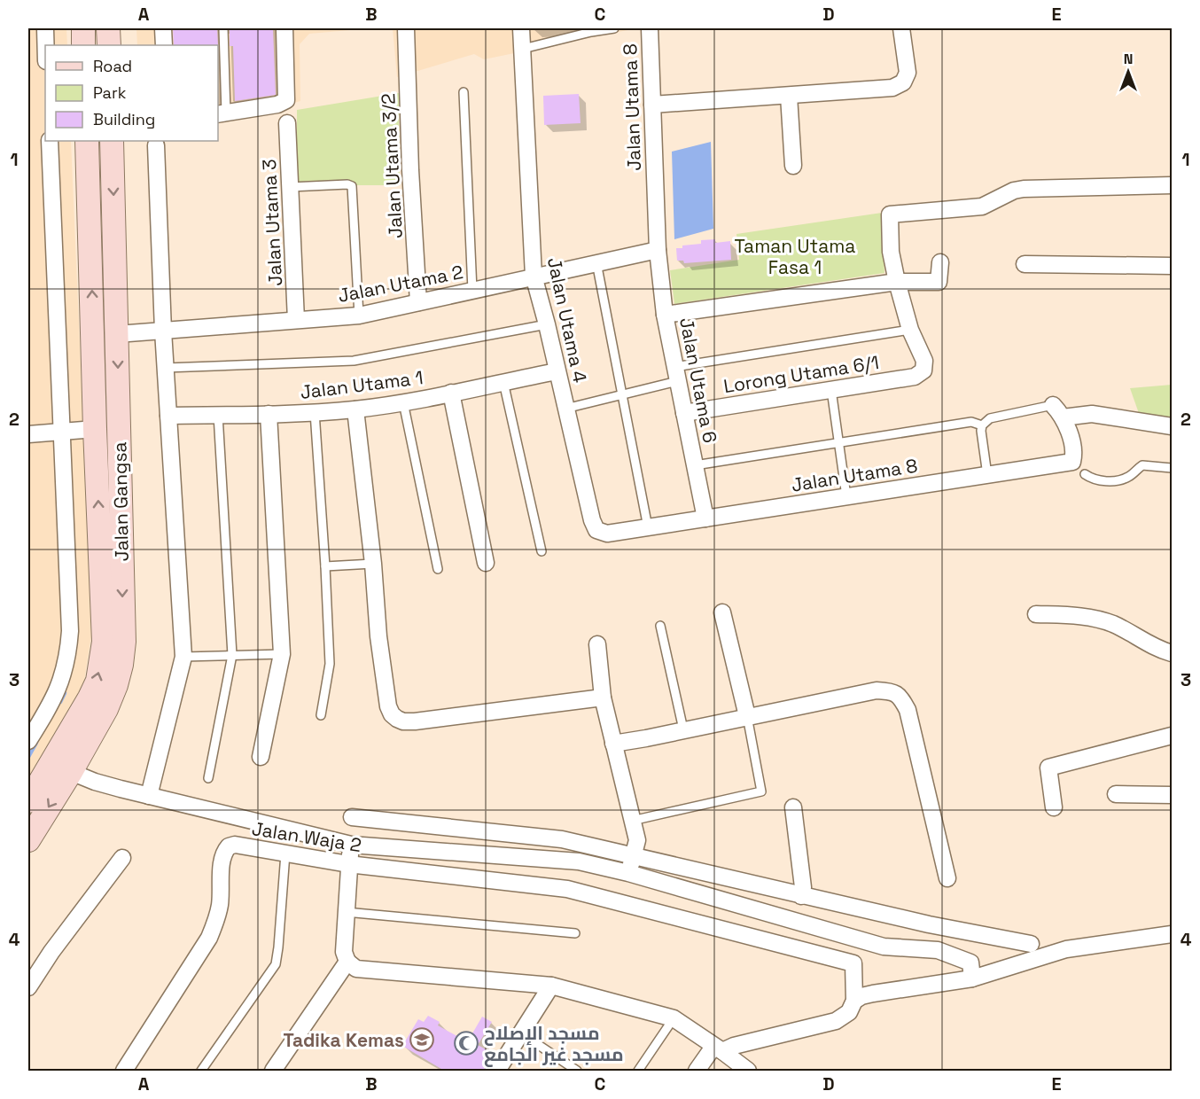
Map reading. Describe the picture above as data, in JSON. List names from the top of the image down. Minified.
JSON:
{"streets":{"main road":["Jalan Gangsa"],"street":["Jalan Utama 8","Jalan Utama 3/2","Jalan Utama 3","Jalan Utama 2","Jalan Utama 4","Lorong Utama 6/1","Jalan Utama 6","Jalan Utama 1","Jalan Waja 2"]},"crossings":[["Jalan Utama 8","Jalan Utama 2"],["Jalan Utama 8","Jalan Utama 4"],["Jalan Utama 8","Jalan Utama 6"],["Jalan Utama 3/2","Jalan Utama 2"],["Jalan Utama 3","Jalan Utama 2"],["Jalan Utama 2","Jalan Utama 4"],["Jalan Utama 2","Jalan Utama 6"],["Jalan Utama 2","Jalan Gangsa"],["Jalan Utama 4","Jalan Utama 1"],["Lorong Utama 6/1","Jalan Utama 6"]],"parks":["Taman Utama Fasa 1"],"places":{"school or university":["Tadika Kemas"],"mosque":["مسجد الإصلاح مسجد غير الجامع"]},"legend":["Road","Park","Building"],"north":"top","grid":{"columns":["A","B","C","D","E"],"rows":["1","2","3","4"]}}
